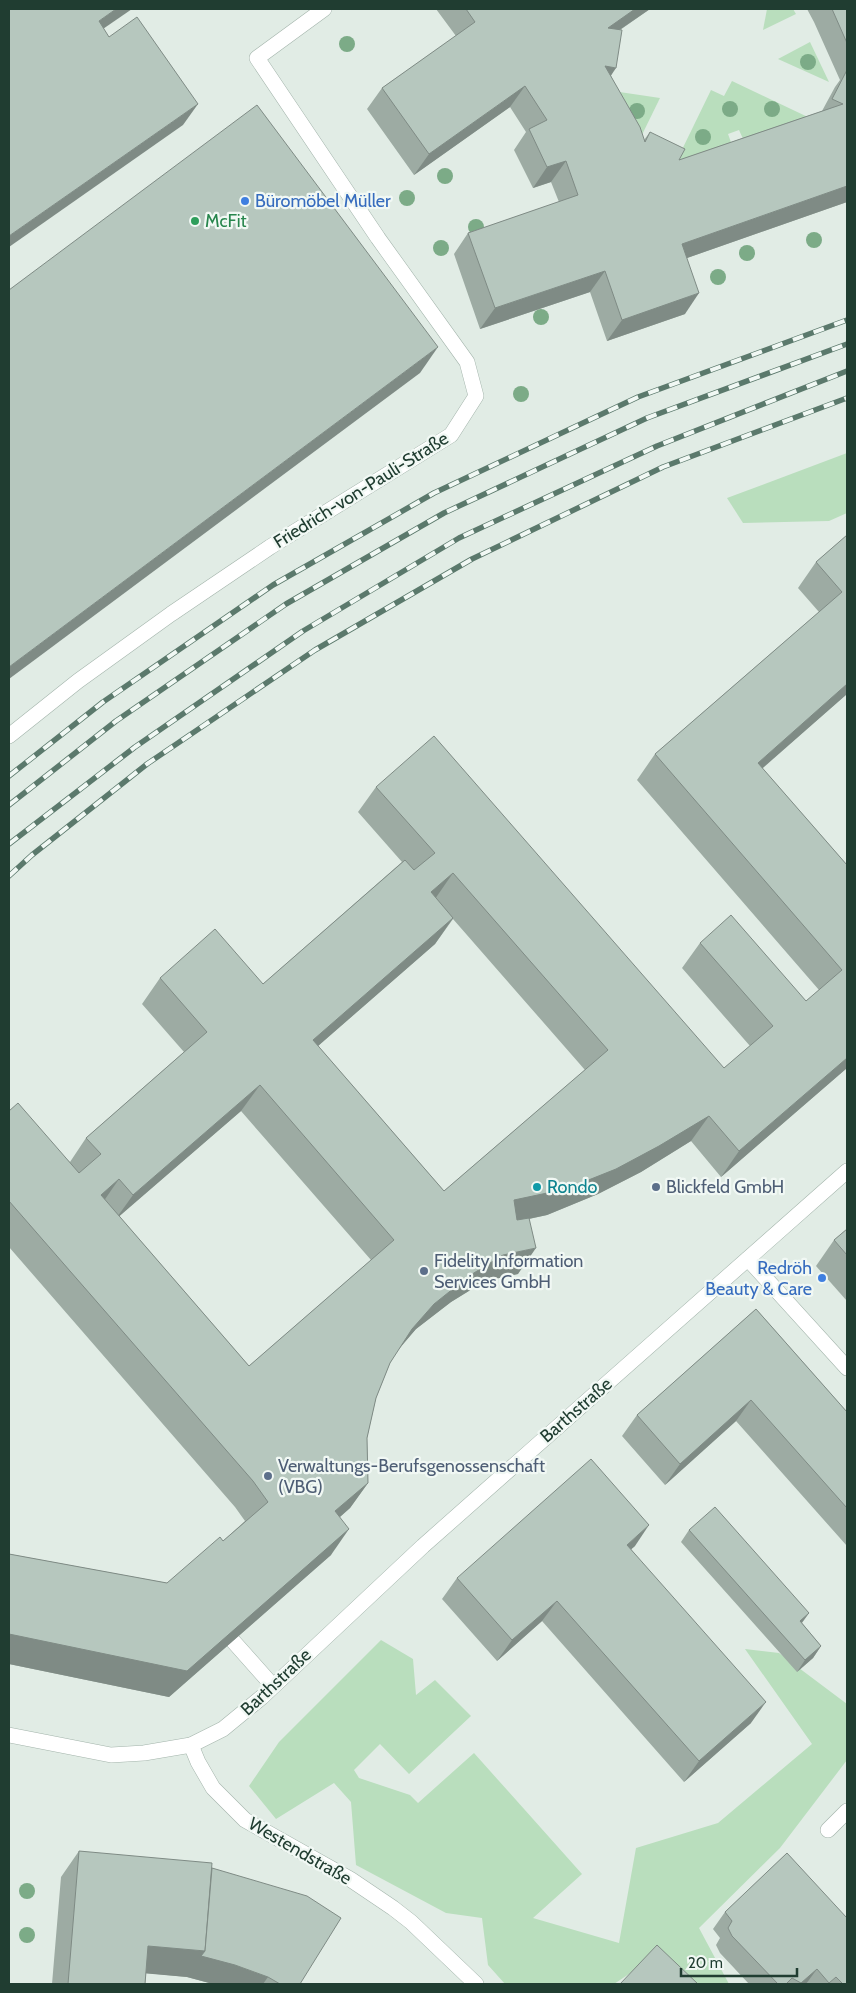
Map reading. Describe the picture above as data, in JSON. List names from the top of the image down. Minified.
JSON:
{"streets":{"street":["Friedrich-von-Pauli-Straße","Barthstraße","Westendstraße"]},"crossings":[["Barthstraße","Westendstraße"]],"places":["Büromöbel Müller","McFit","Rondo","Blickfeld GmbH","Fidelity Information Services GmbH","Redröh Beauty & Care","Verwaltungs-Berufsgenossenschaft (VBG)"],"scale_bar":"20 m"}
